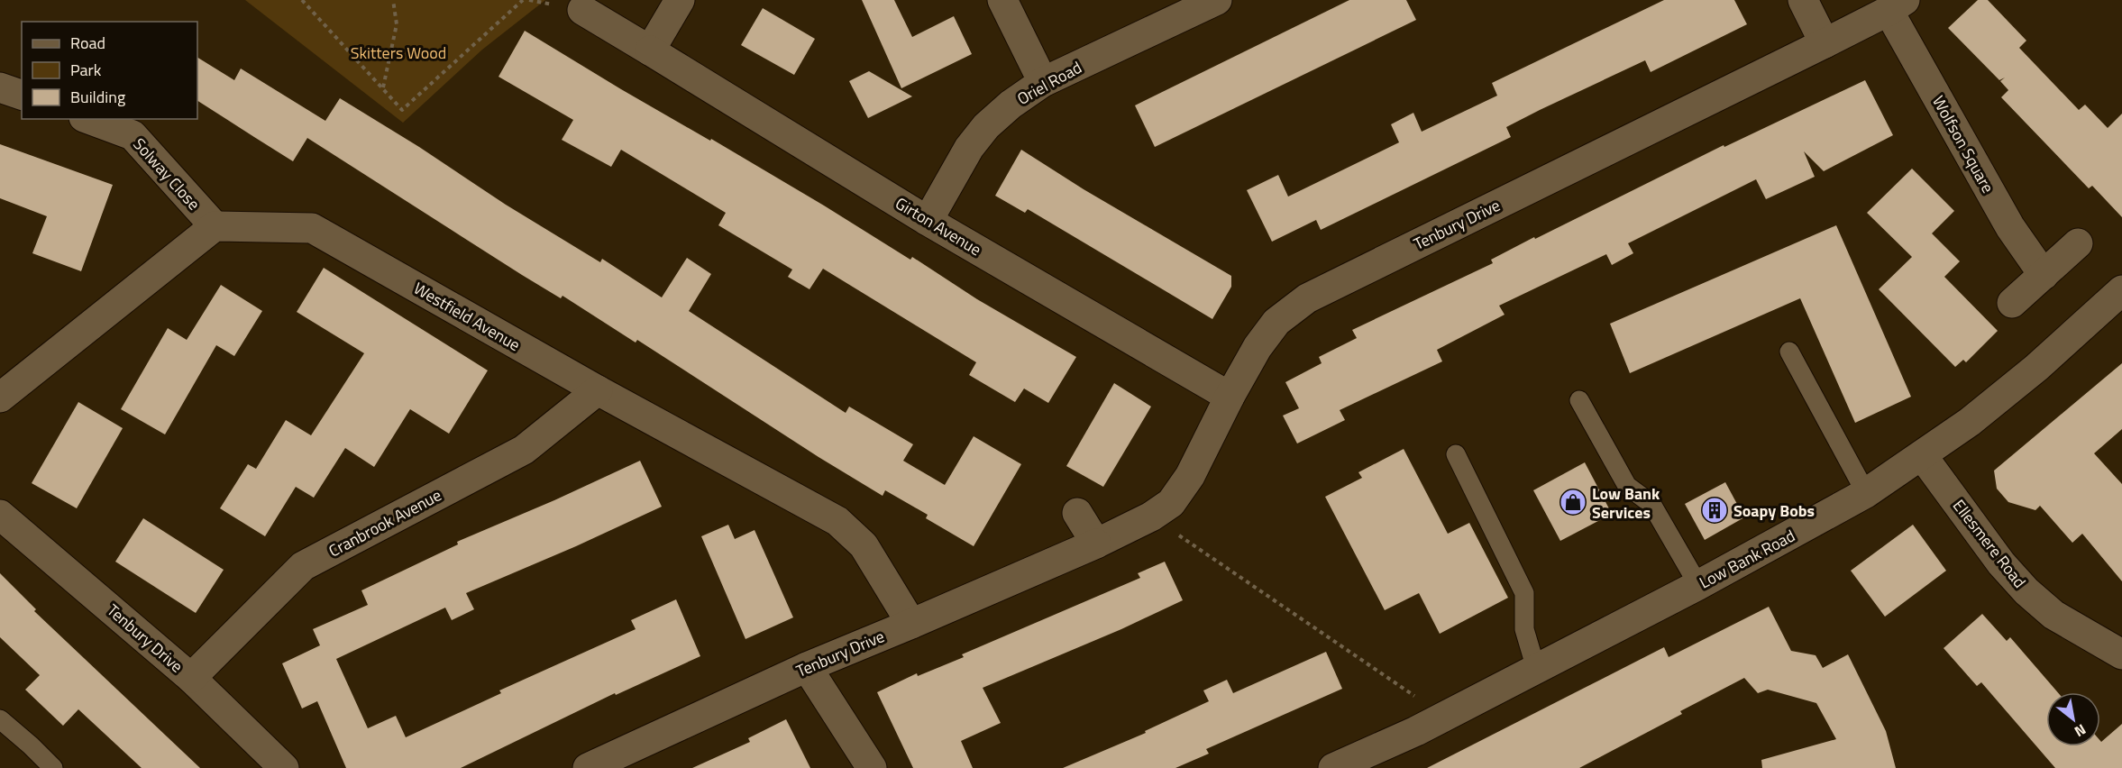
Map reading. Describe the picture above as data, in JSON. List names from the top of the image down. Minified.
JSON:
{"streets":{"street":["Oriel Road","Wolfson Square","Solway Close","Tenbury Drive","Girton Avenue","Westfield Avenue","Cranbrook Avenue","Ellesmere Road","Low Bank Road"]},"crossings":[["Oriel Road","Girton Avenue"],["Wolfson Square","Tenbury Drive"],["Solway Close","Westfield Avenue"],["Tenbury Drive","Girton Avenue"],["Tenbury Drive","Westfield Avenue"],["Tenbury Drive","Cranbrook Avenue"],["Westfield Avenue","Cranbrook Avenue"],["Ellesmere Road","Low Bank Road"]],"parks":["Skitters Wood"],"places":{"shop":["Low Bank Services"],"building":["Soapy Bobs"]},"legend":["Road","Park","Building"],"north":"bottom right"}
